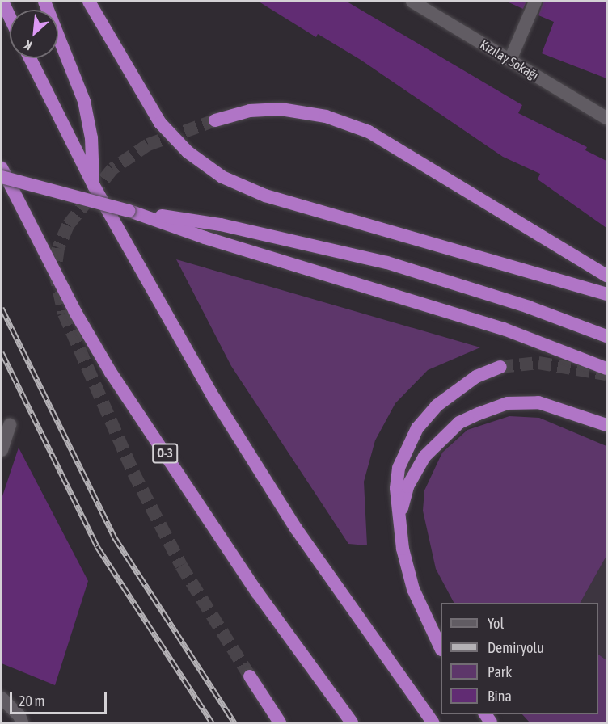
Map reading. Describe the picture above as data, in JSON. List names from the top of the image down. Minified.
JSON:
{"streets":{"highway":["O-3"],"street":["Kızılay Sokağı"]},"legend":["Yol","Demiryolu","Park","Bina"],"scale_bar":"20 m","north":"bottom left"}
